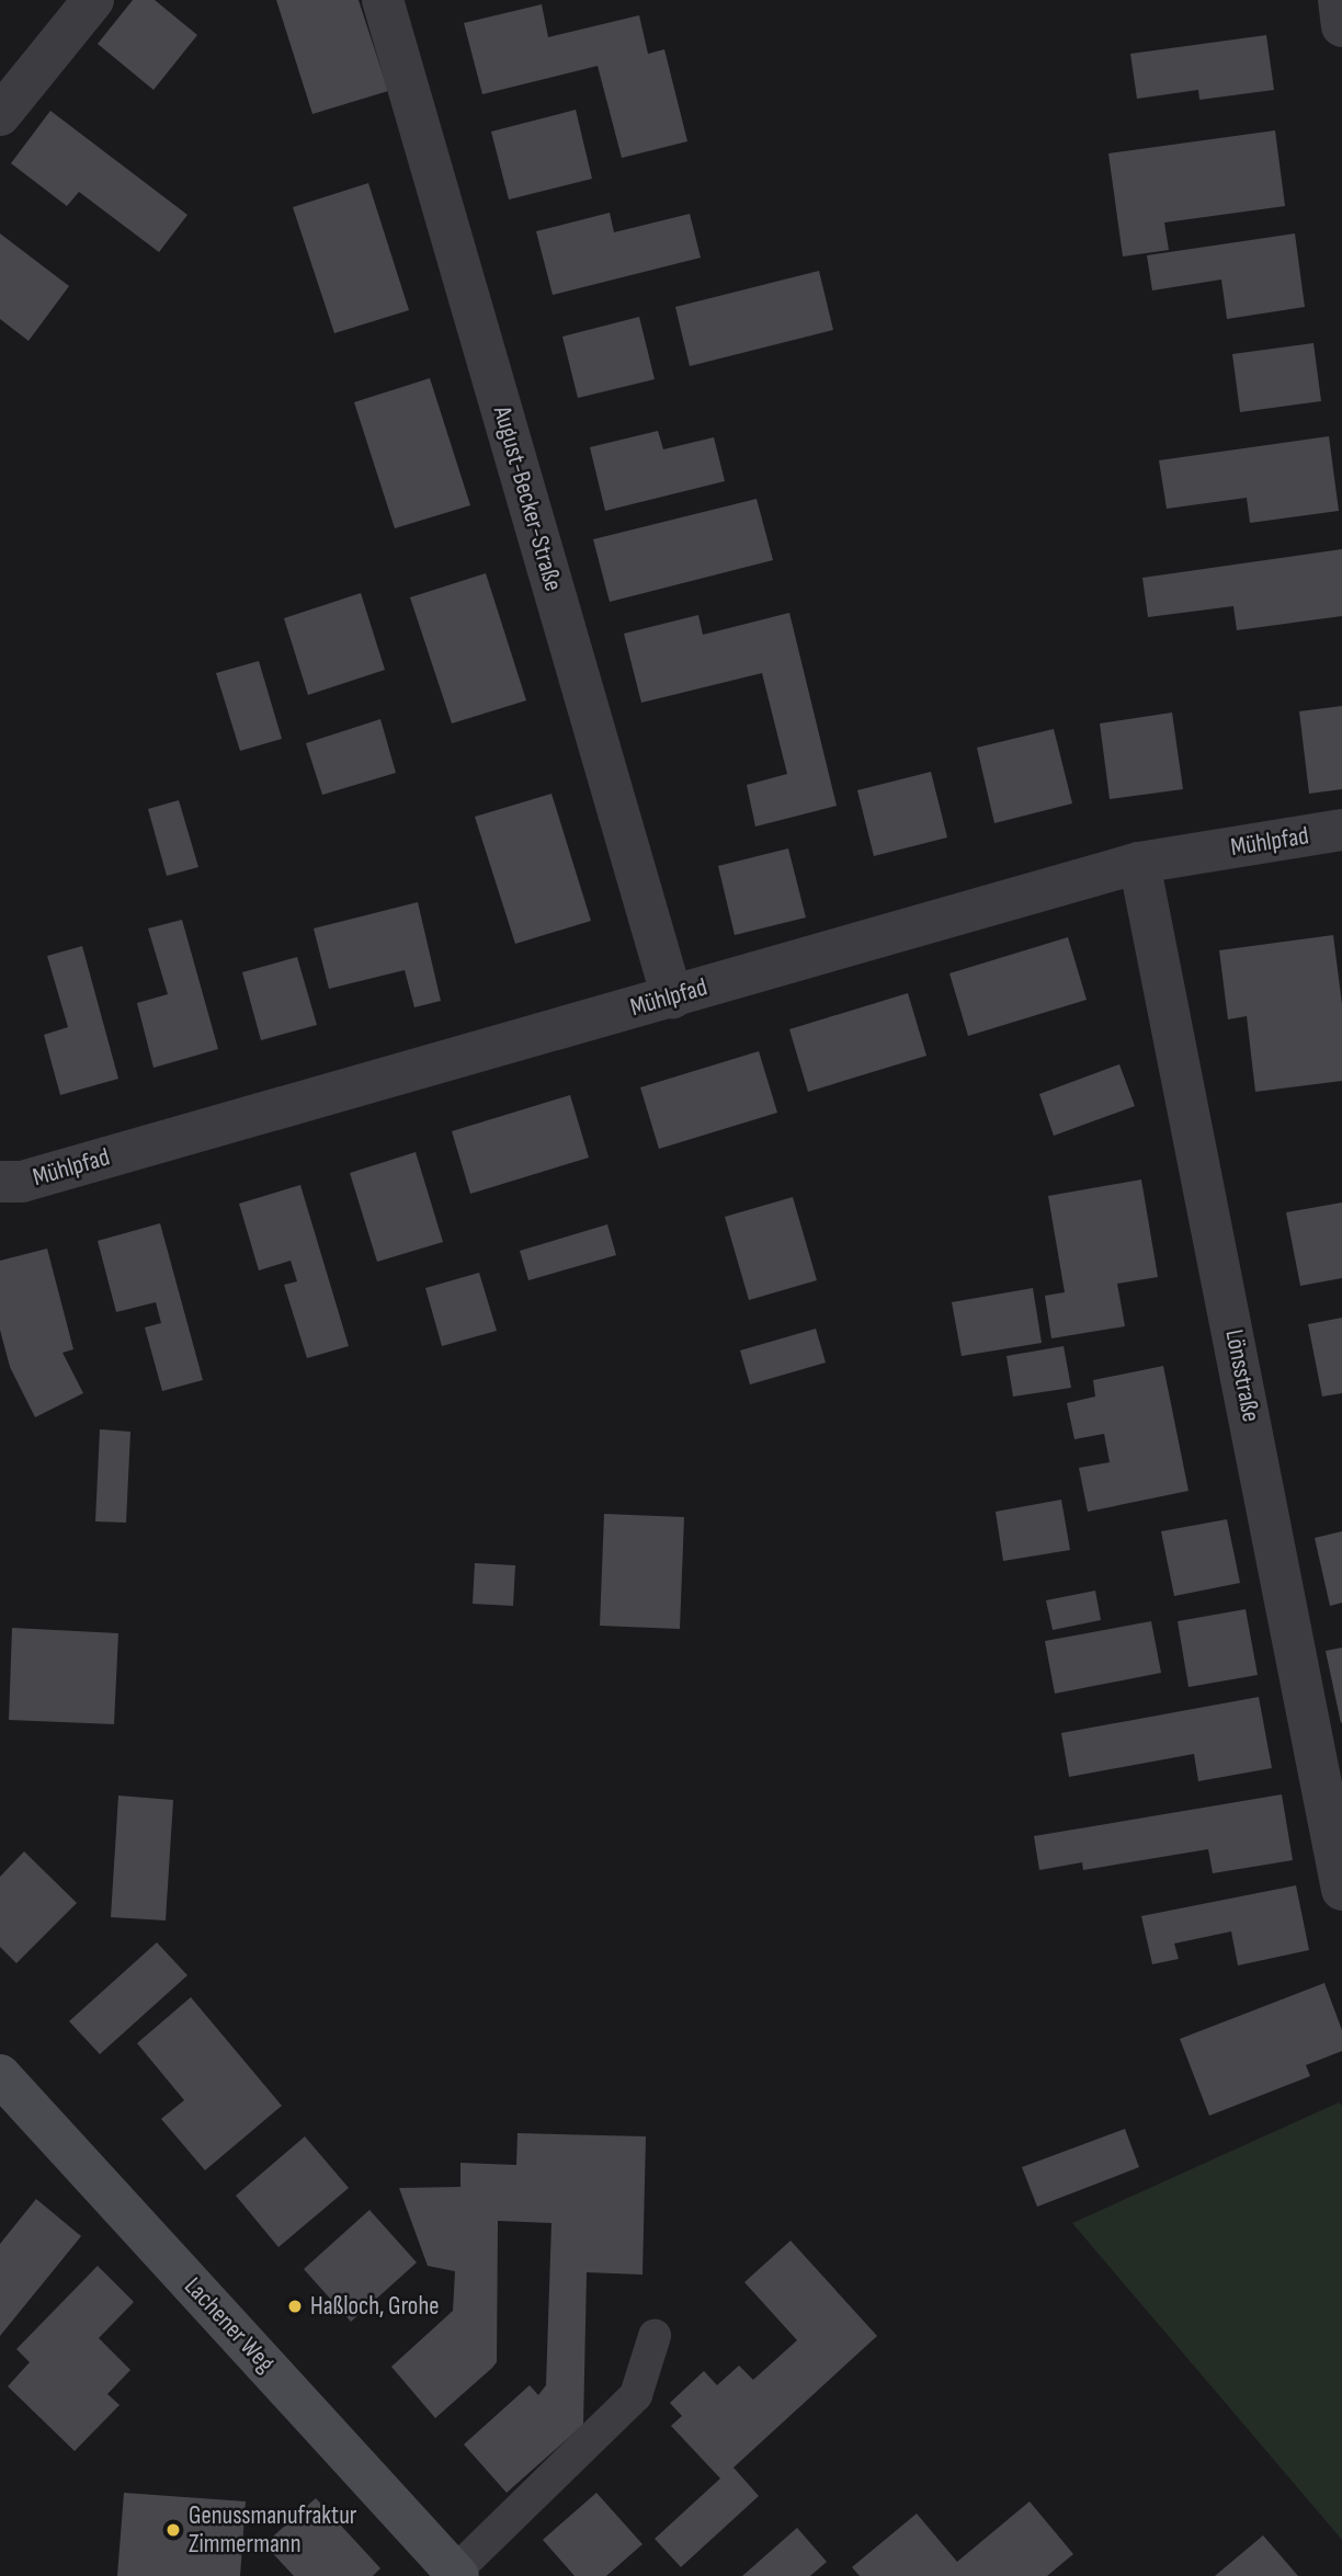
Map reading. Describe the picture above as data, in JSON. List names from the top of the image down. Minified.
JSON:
{"streets":{"main road":["Lachener Weg"],"street":["August-Becker-Straße","Mühlpfad","Lönsstraße"]},"crossings":[["August-Becker-Straße","Mühlpfad"],["Mühlpfad","Lönsstraße"]],"places":["Haßloch, Grohe","Genussmanufraktur Zimmermann"]}
